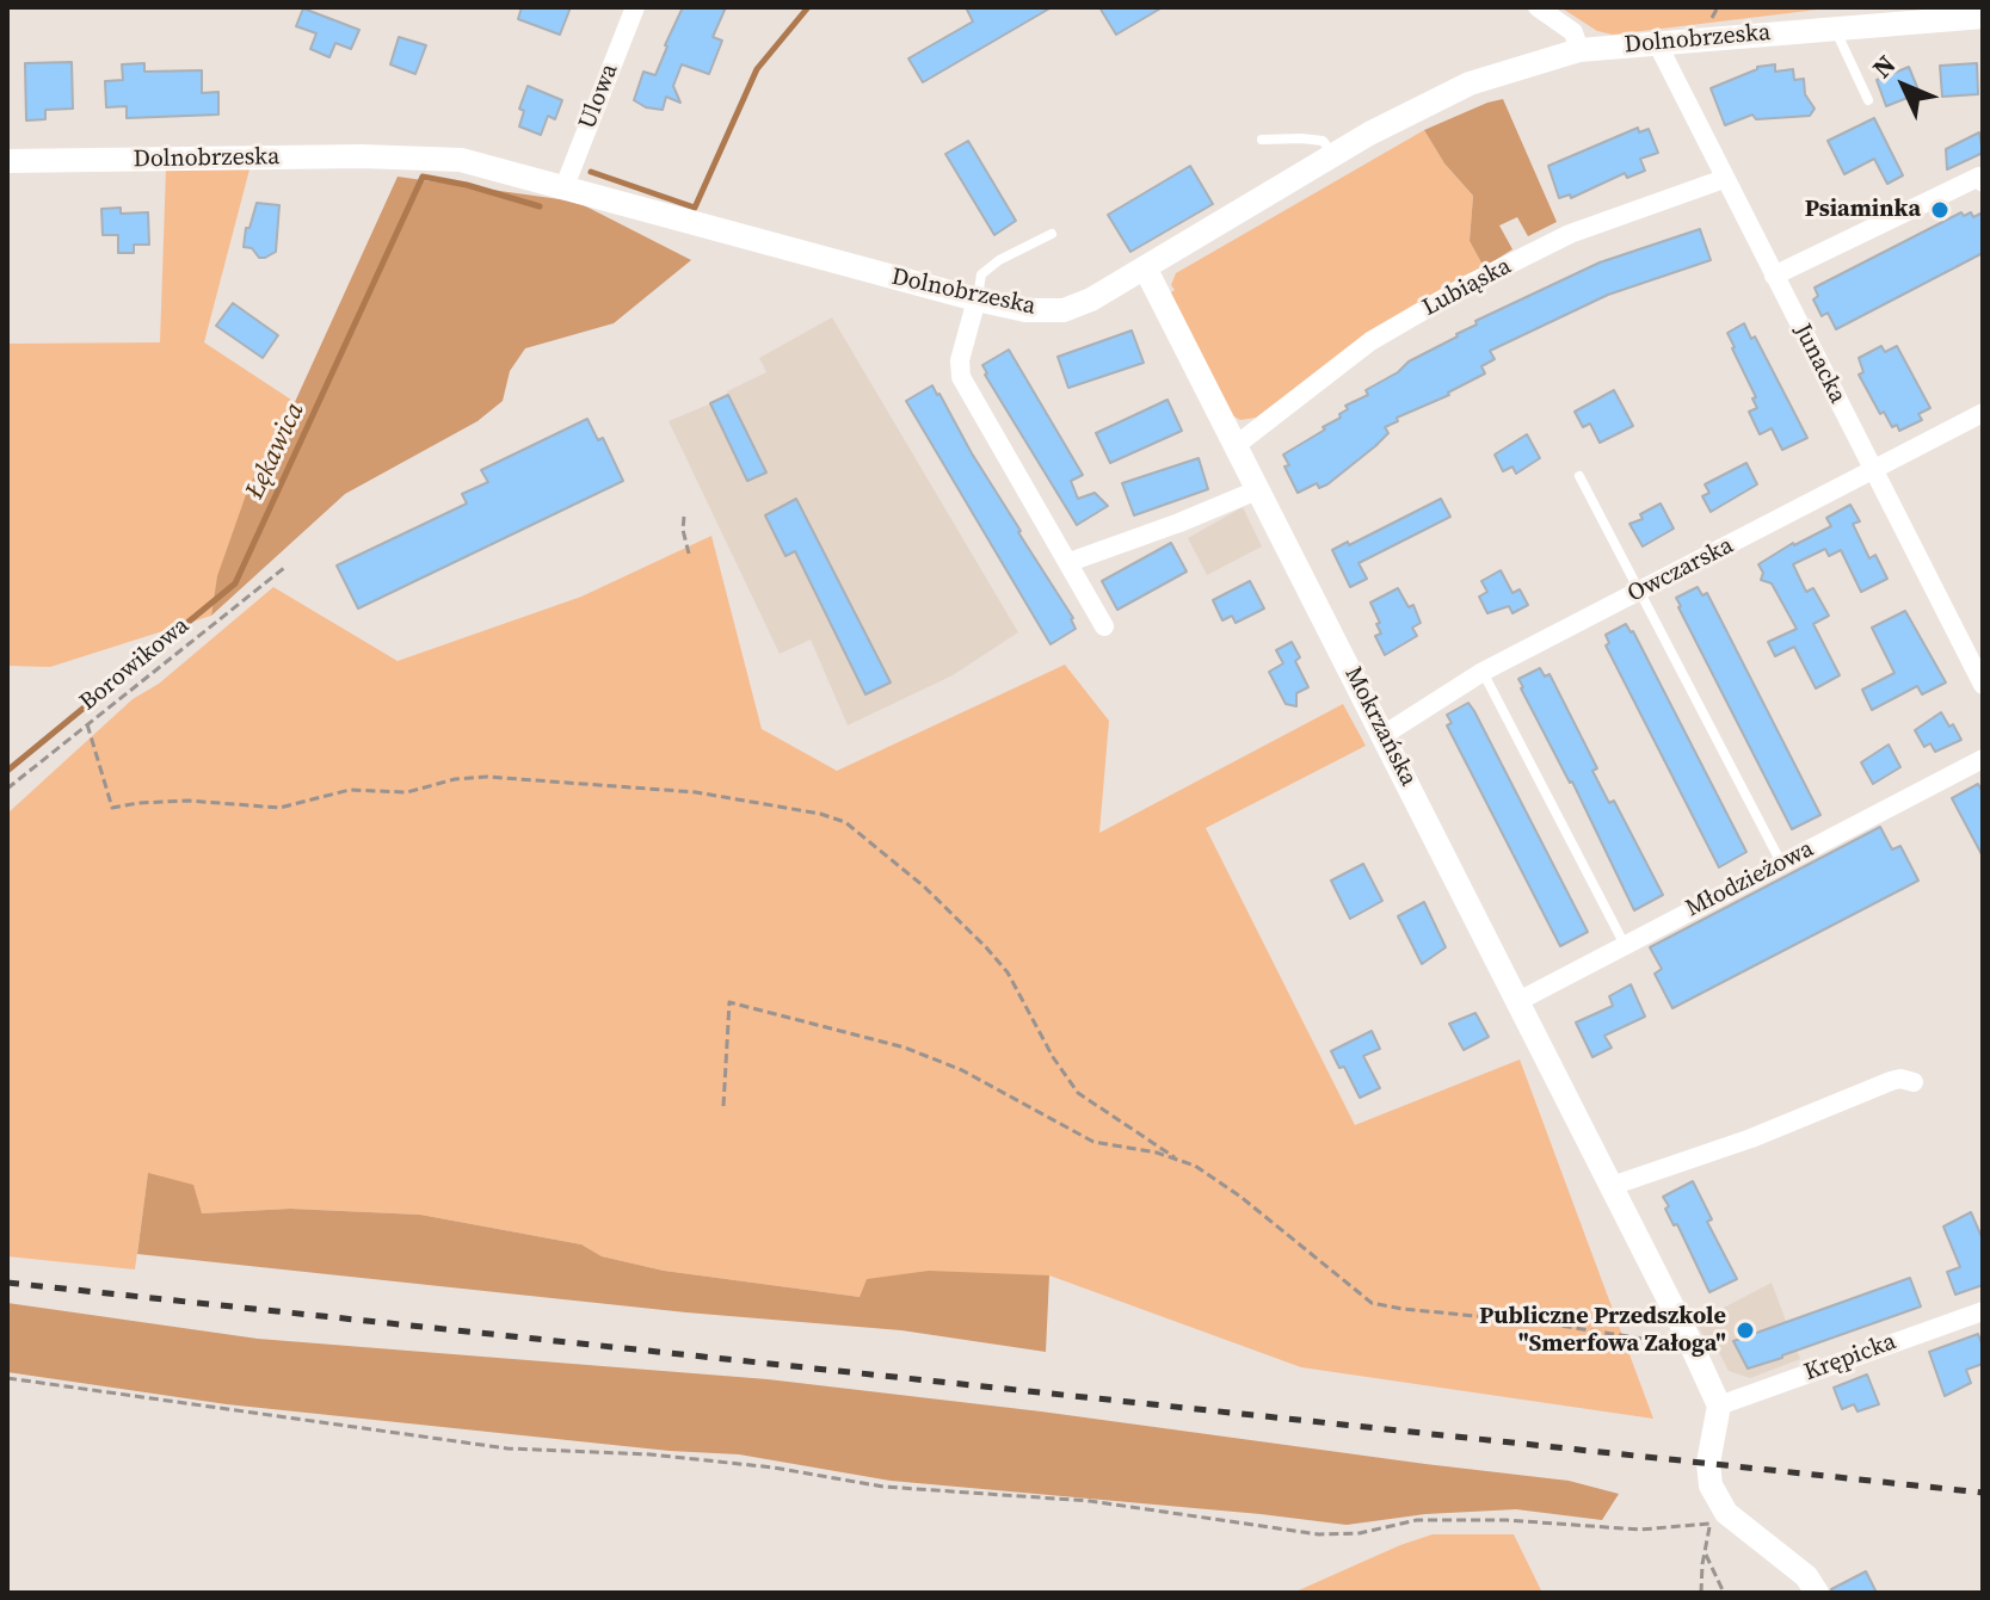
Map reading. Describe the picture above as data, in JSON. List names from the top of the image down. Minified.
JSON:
{"streets":{"street":["Dolnobrzeska","Ulowa","Lubiąska","Junacka","Owczarska","Mokrzańska","Młodzieżowa","Krępicka"],"path":["Borowikowa"]},"crossings":[["Dolnobrzeska","Ulowa"],["Dolnobrzeska","Junacka"],["Dolnobrzeska","Mokrzańska"],["Lubiąska","Junacka"],["Lubiąska","Mokrzańska"],["Junacka","Owczarska"],["Owczarska","Mokrzańska"],["Mokrzańska","Młodzieżowa"],["Mokrzańska","Krępicka"]],"water":["Łękawica"],"places":["Psiaminka","Publiczne Przedszkole \"Smerfowa Załoga\""],"north":"top left"}
